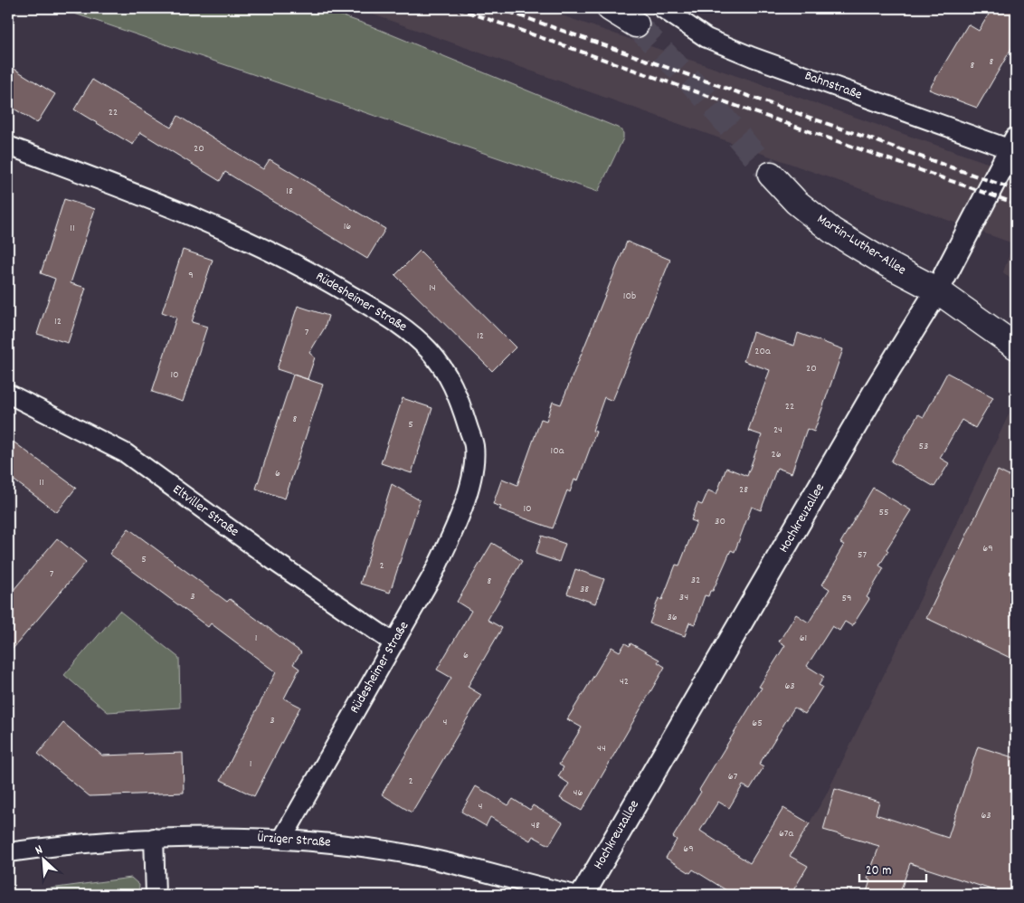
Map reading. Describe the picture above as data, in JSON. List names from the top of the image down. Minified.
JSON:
{"streets":{"main road":["Martin-Luther-Allee"],"street":["Bahnstraße","Rüdesheimer Straße","Eltviller Straße","Hochkreuzallee","Ürziger Straße"]},"crossings":[["Bahnstraße","Hochkreuzallee"],["Martin-Luther-Allee","Hochkreuzallee"],["Rüdesheimer Straße","Eltviller Straße"],["Rüdesheimer Straße","Ürziger Straße"]],"house_numbers":["8","8","22","20","18","16","11","9","14","10b","12","7","12","20a","20","10","22","8","5","24","53","10a","26","6","11","28","10","55","30","69","57","5","2","7","32","8","38","3","34","59","36","1","61","6","42","63","3","4","65","44","1","67","2","46","4","63","48","67a","69"],"scale_bar":"20 m","north":"top left"}
